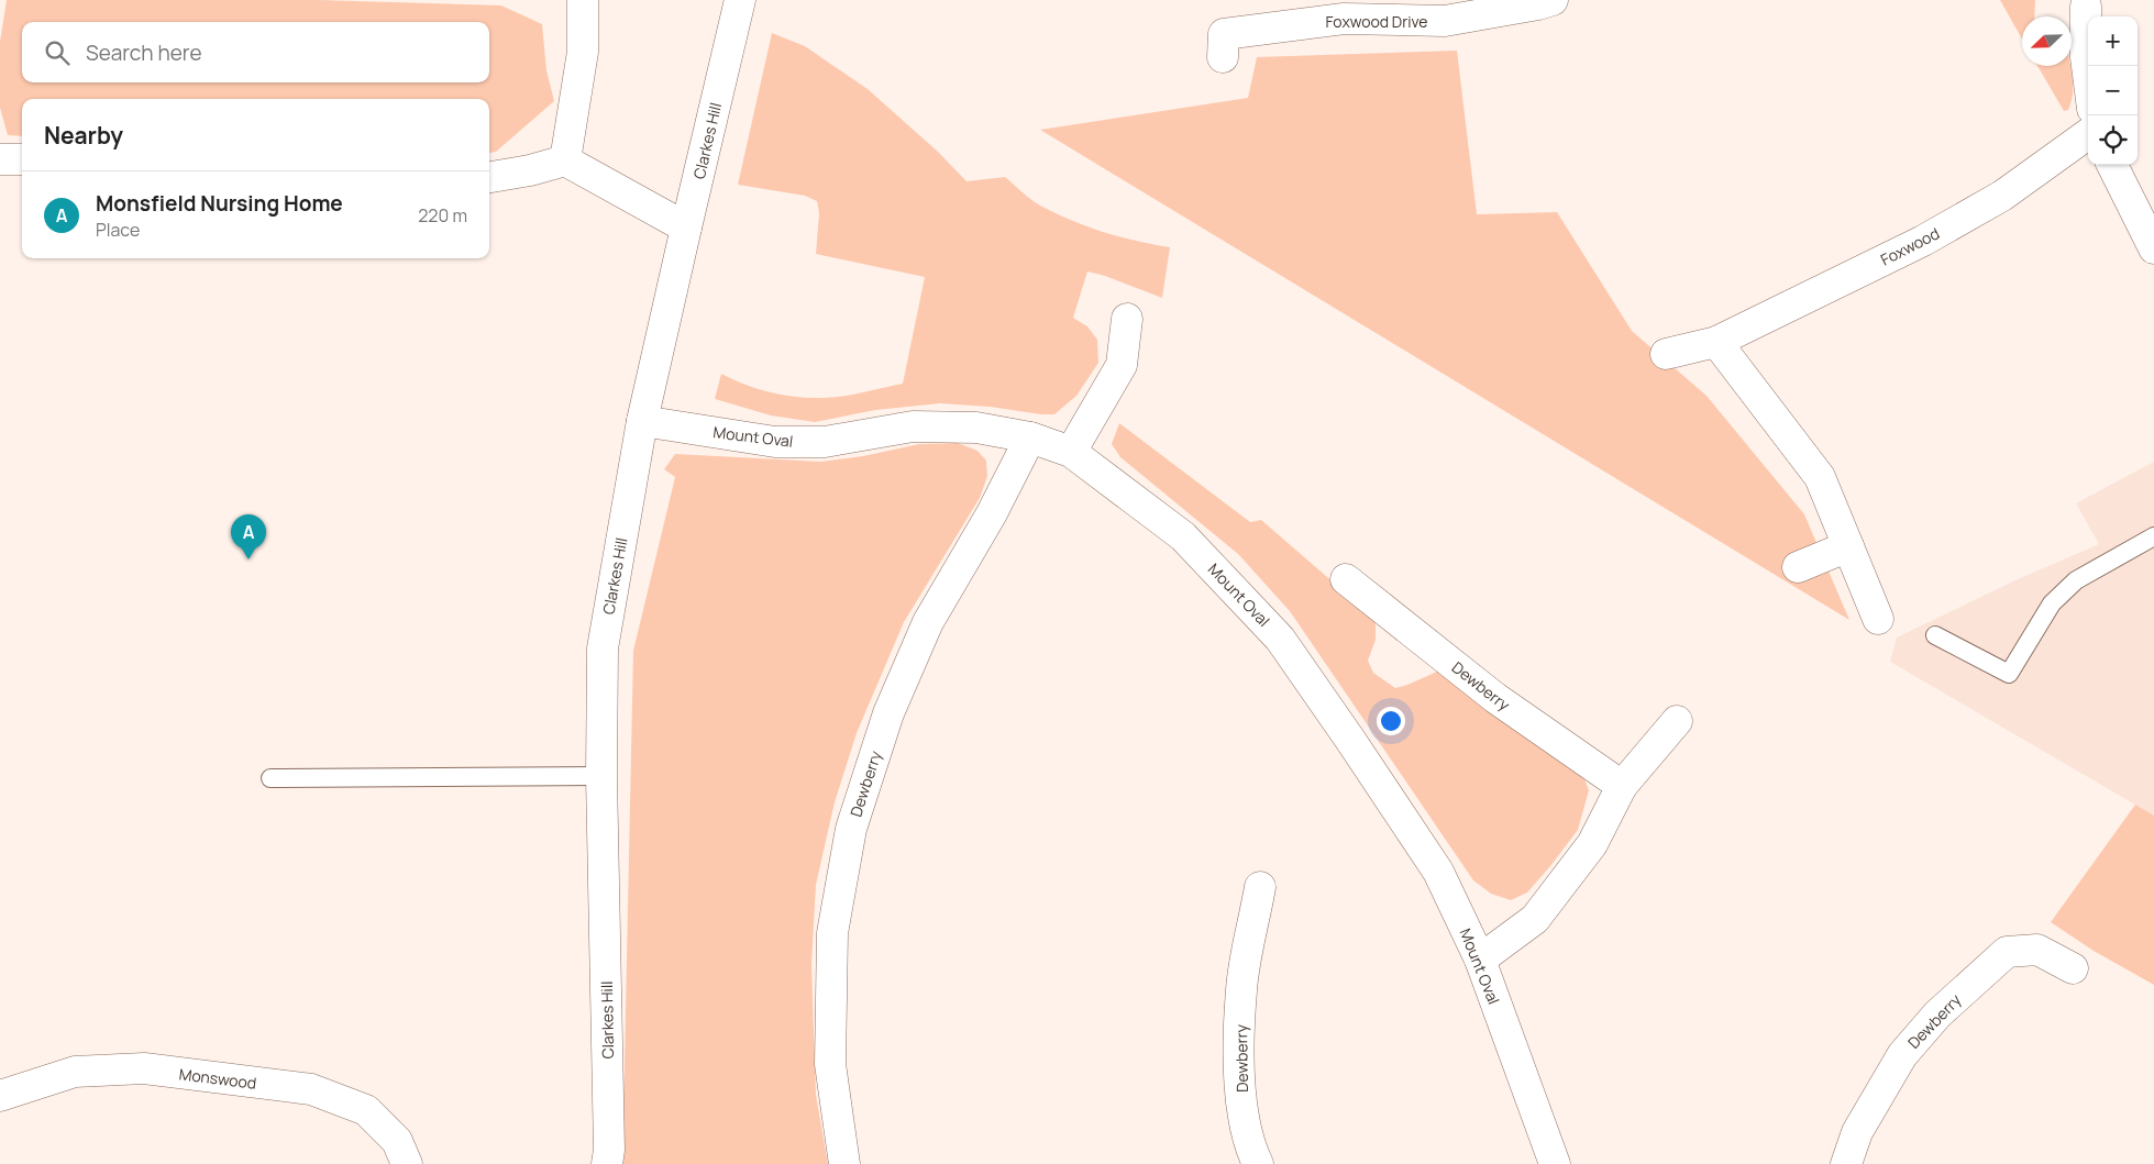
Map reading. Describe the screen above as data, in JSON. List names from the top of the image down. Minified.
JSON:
{"streets":{"street":["Foxwood Drive","Clarkes Hill","Foxwood","Mount Oval","Dewberry","Monswood"]},"crossings":[["Clarkes Hill","Mount Oval"],["Mount Oval","Dewberry"]],"north":"bottom left","page":{"map_buttons":["+","−"],"search":"Search here","heading":"Nearby","list":[{"mark":"A","name":"Monsfield Nursing Home","note":"Place","value":"220 m"}],"pins":"A"}}
